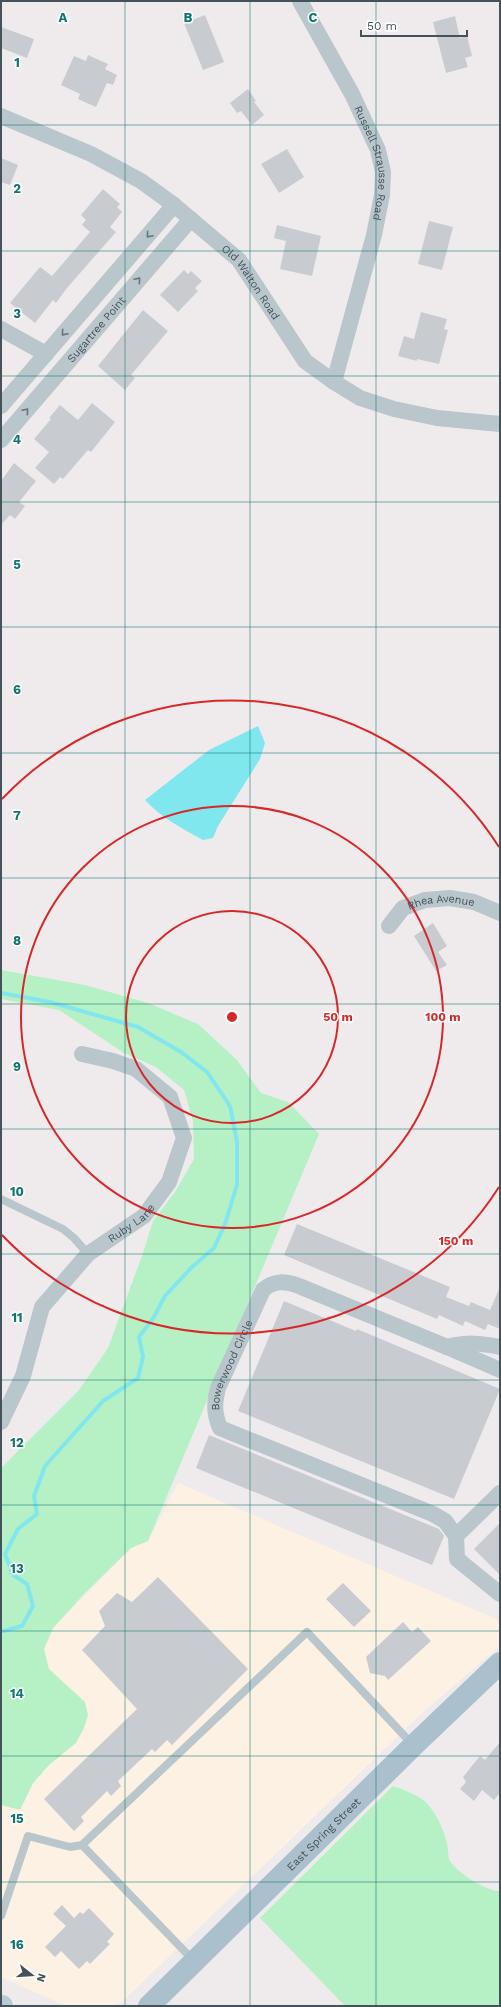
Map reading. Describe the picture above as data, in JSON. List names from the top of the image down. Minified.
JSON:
{"streets":{"main road":["East Spring Street"],"street":["Russell Strausse Road","Old Walton Road","Sugartree Point","Rhea Avenue","Ruby Lane","Bowerwood Circle"]},"crossings":[["Russell Strausse Road","Old Walton Road"],["Old Walton Road","Sugartree Point"]],"scale_bar":"50 m","north":"right","grid":{"columns":["A","B","C"],"rows":["1","2","3","4","5","6","7","8","9","10","11","12","13","14","15","16"]},"rings":["50 m","100 m","150 m"]}
